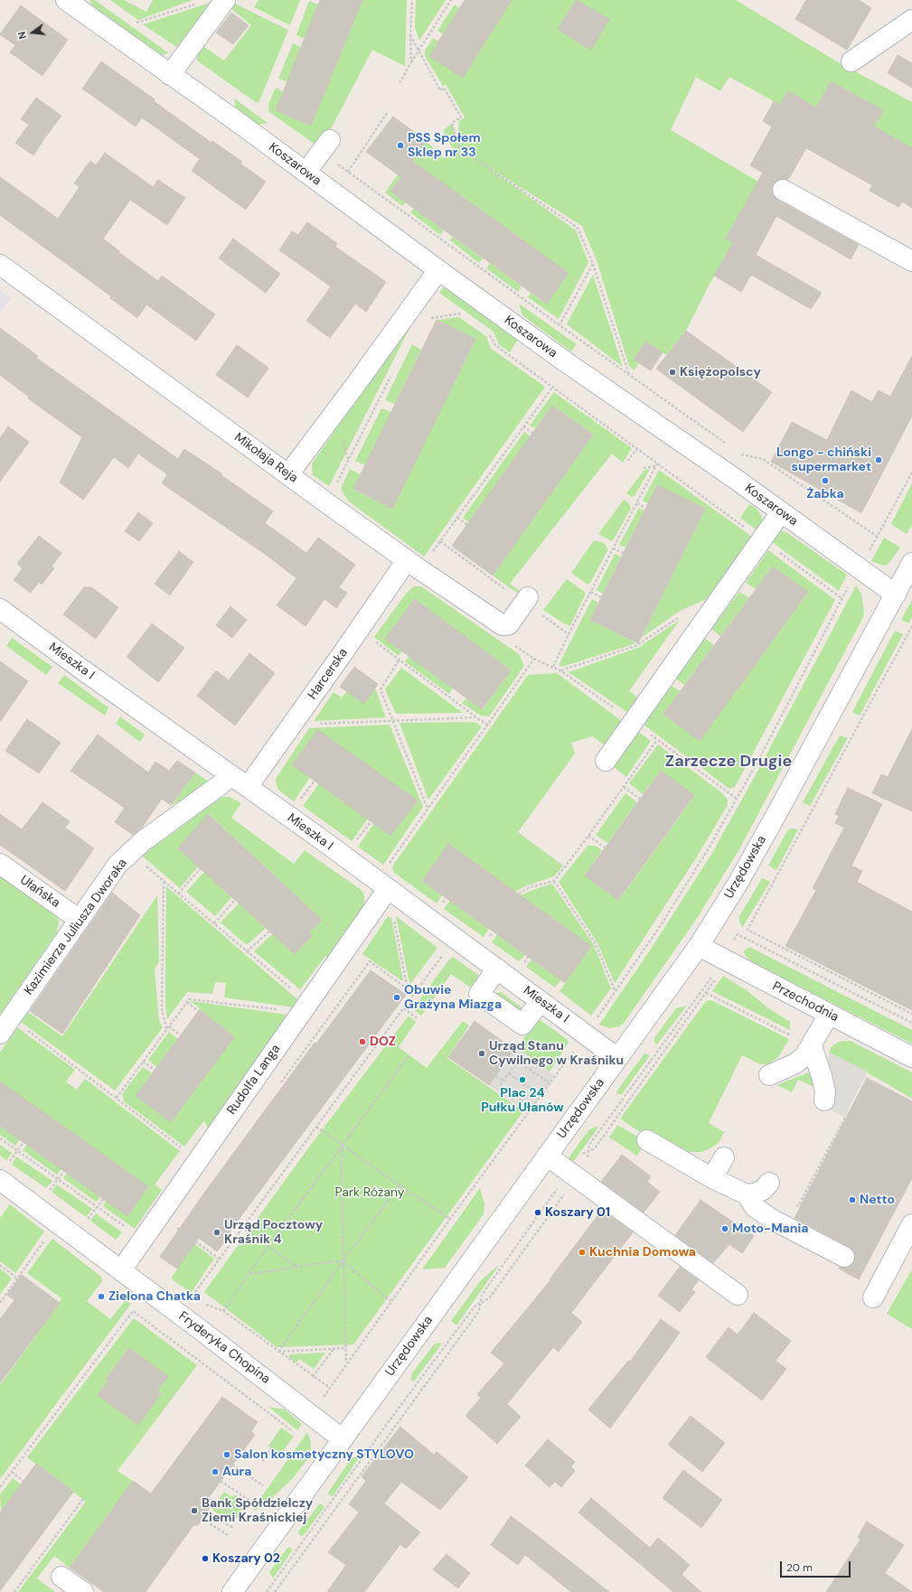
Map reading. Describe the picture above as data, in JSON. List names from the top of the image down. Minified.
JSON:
{"streets":{"street":["Koszarowa","Mikołaja Reja","Mieszka I","Harcerska","Urzędowska","Ułańska","Kazimierza Juliusza Dworaka","Przechodnia","Rudolfa Langa","Fryderyka Chopina"]},"crossings":[["Koszarowa","Urzędowska"],["Mikołaja Reja","Harcerska"],["Mieszka I","Harcerska"],["Mieszka I","Urzędowska"],["Mieszka I","Kazimierza Juliusza Dworaka"],["Mieszka I","Rudolfa Langa"],["Urzędowska","Przechodnia"],["Urzędowska","Fryderyka Chopina"],["Ułańska","Kazimierza Juliusza Dworaka"],["Rudolfa Langa","Fryderyka Chopina"]],"districts":["Zarzecze Drugie"],"parks":["Park Różany"],"places":["PSS Społem Sklep nr 33","Księżopolscy","Longo - chiński supermarket","Żabka","Obuwie Grażyna Miazga","DOZ","Urząd Stanu Cywilnego w Kraśniku","Plac 24 Pułku Ułanów","Netto","Koszary 01","Moto-Mania","Urząd Pocztowy Kraśnik 4","Kuchnia Domowa","Zielona Chatka","Salon kosmetyczny STYLOVO","Aura","Bank Spółdzielczy Ziemi Kraśnickiej","Koszary 02"],"scale_bar":"20 m","north":"left"}
